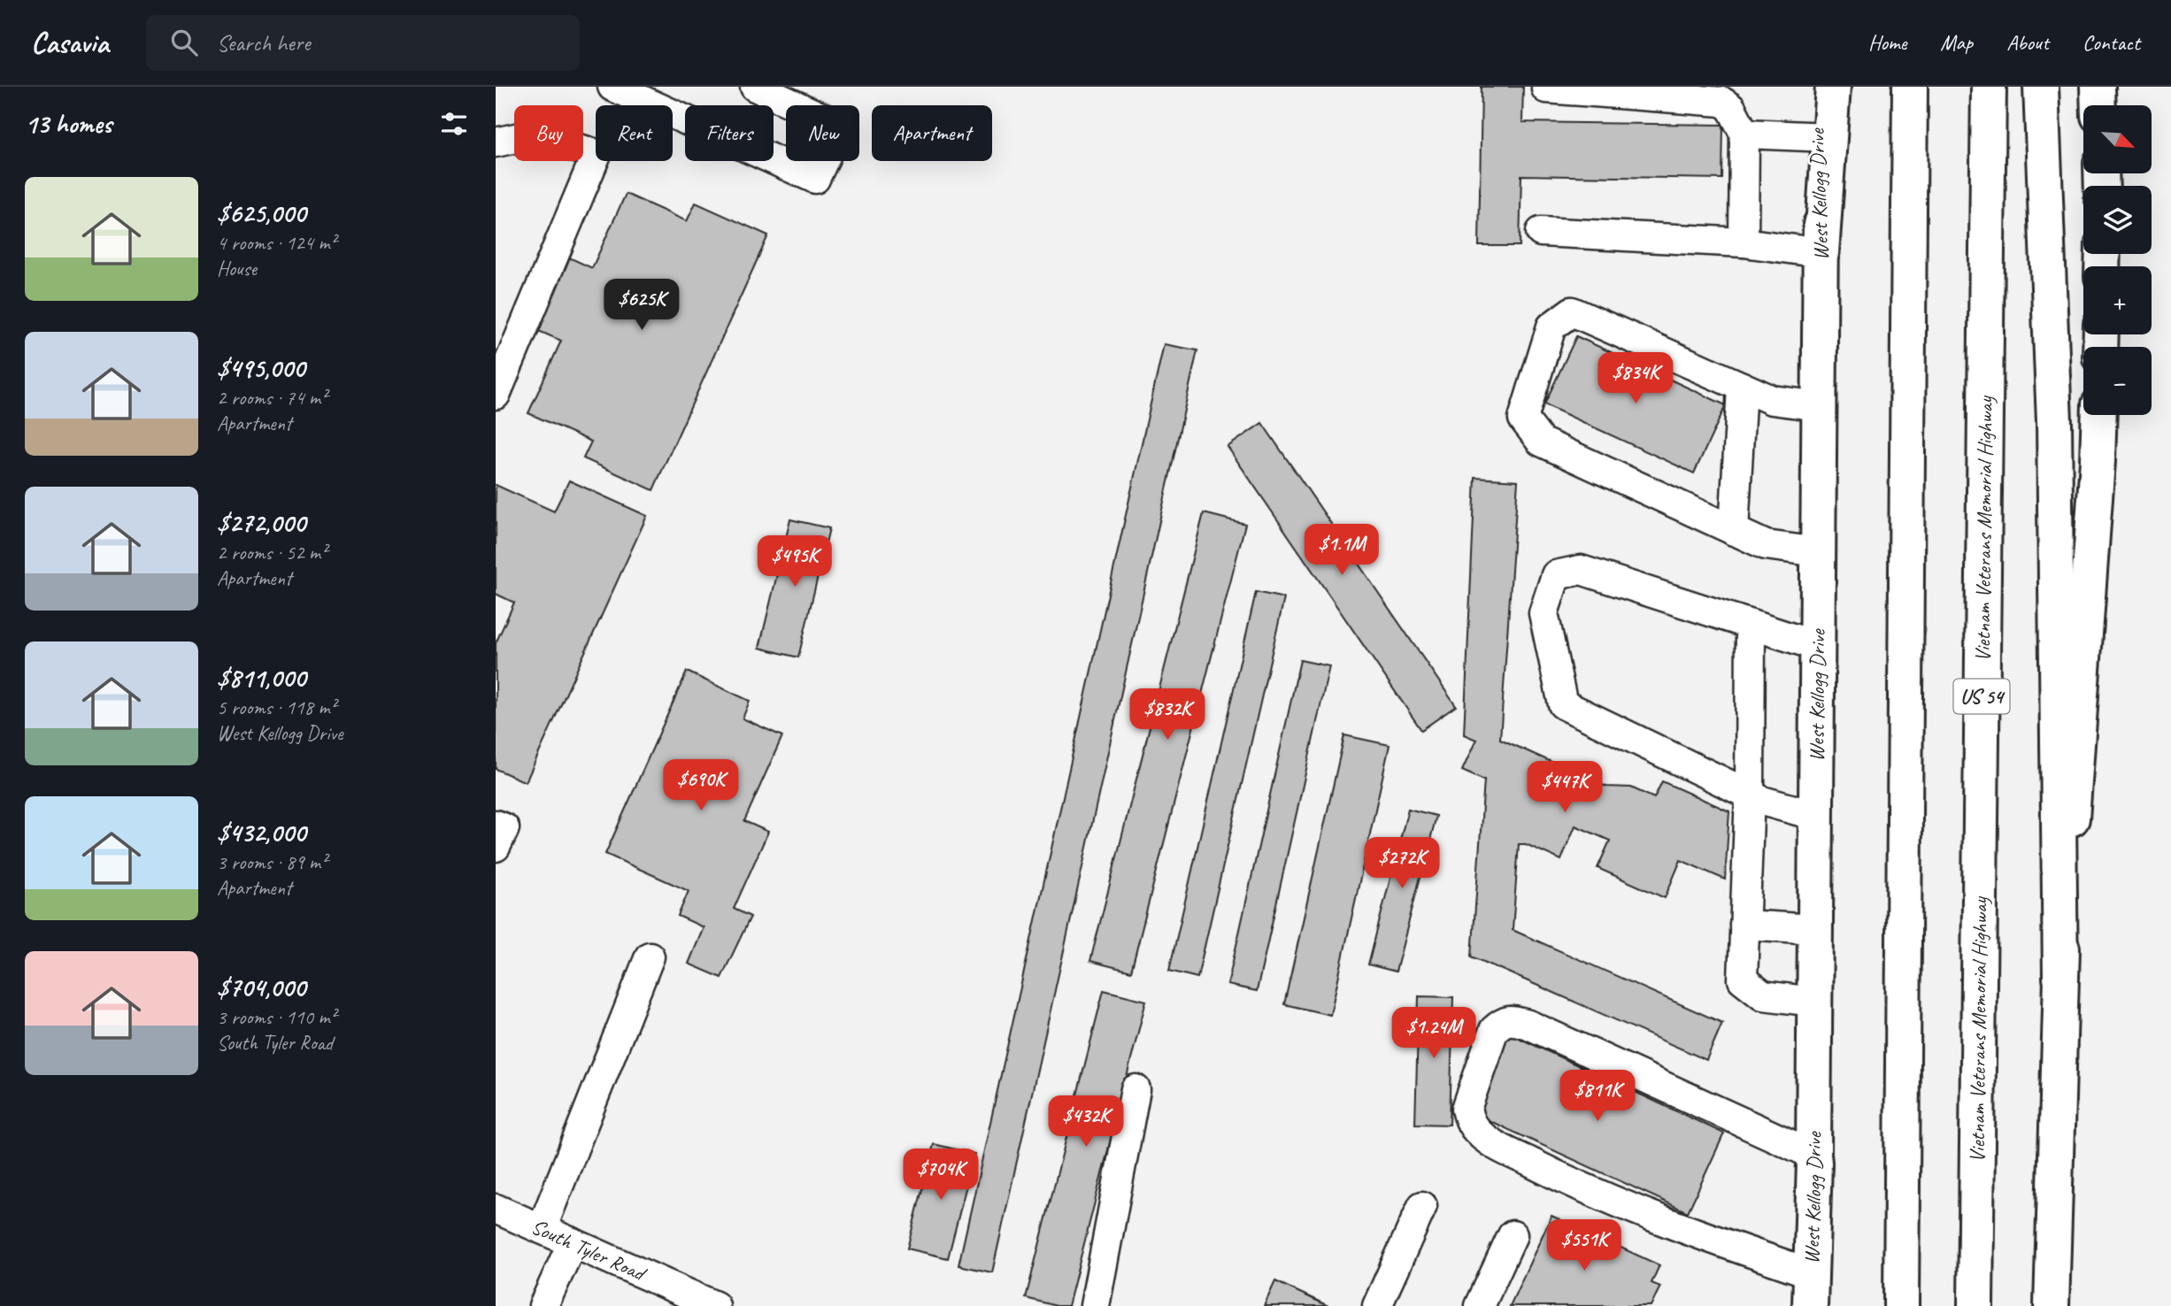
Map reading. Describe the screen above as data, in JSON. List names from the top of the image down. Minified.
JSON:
{"streets":{"main road":["West Kellogg Drive","Vietnam Veterans Memorial Highway","US 54"],"street":["South Tyler Road"]},"north":"bottom right","page":{"header":"Casavia","search":"Search here","nav":["Home","Map","About","Contact"],"heading":"13 homes","map_buttons":["+","−"],"chip":["Buy","Rent","Filters","New","Apartment"],"list":[{"name":"$625,000","note":"4 rooms · 124 m² · House"},{"name":"$495,000","note":"2 rooms · 74 m² · Apartment"},{"name":"$272,000","note":"2 rooms · 52 m² · Apartment"},{"name":"$811,000","note":"5 rooms · 118 m² · West Kellogg Drive"},{"name":"$432,000","note":"3 rooms · 89 m² · Apartment"},{"name":"$704,000","note":"3 rooms · 110 m² · South Tyler Road"}],"price":["$625K","$834K","$1.1M","$495K","$832K","$690K","$447K","$272K","$1.24M","$811K","$432K","$704K","$551K"]}}
